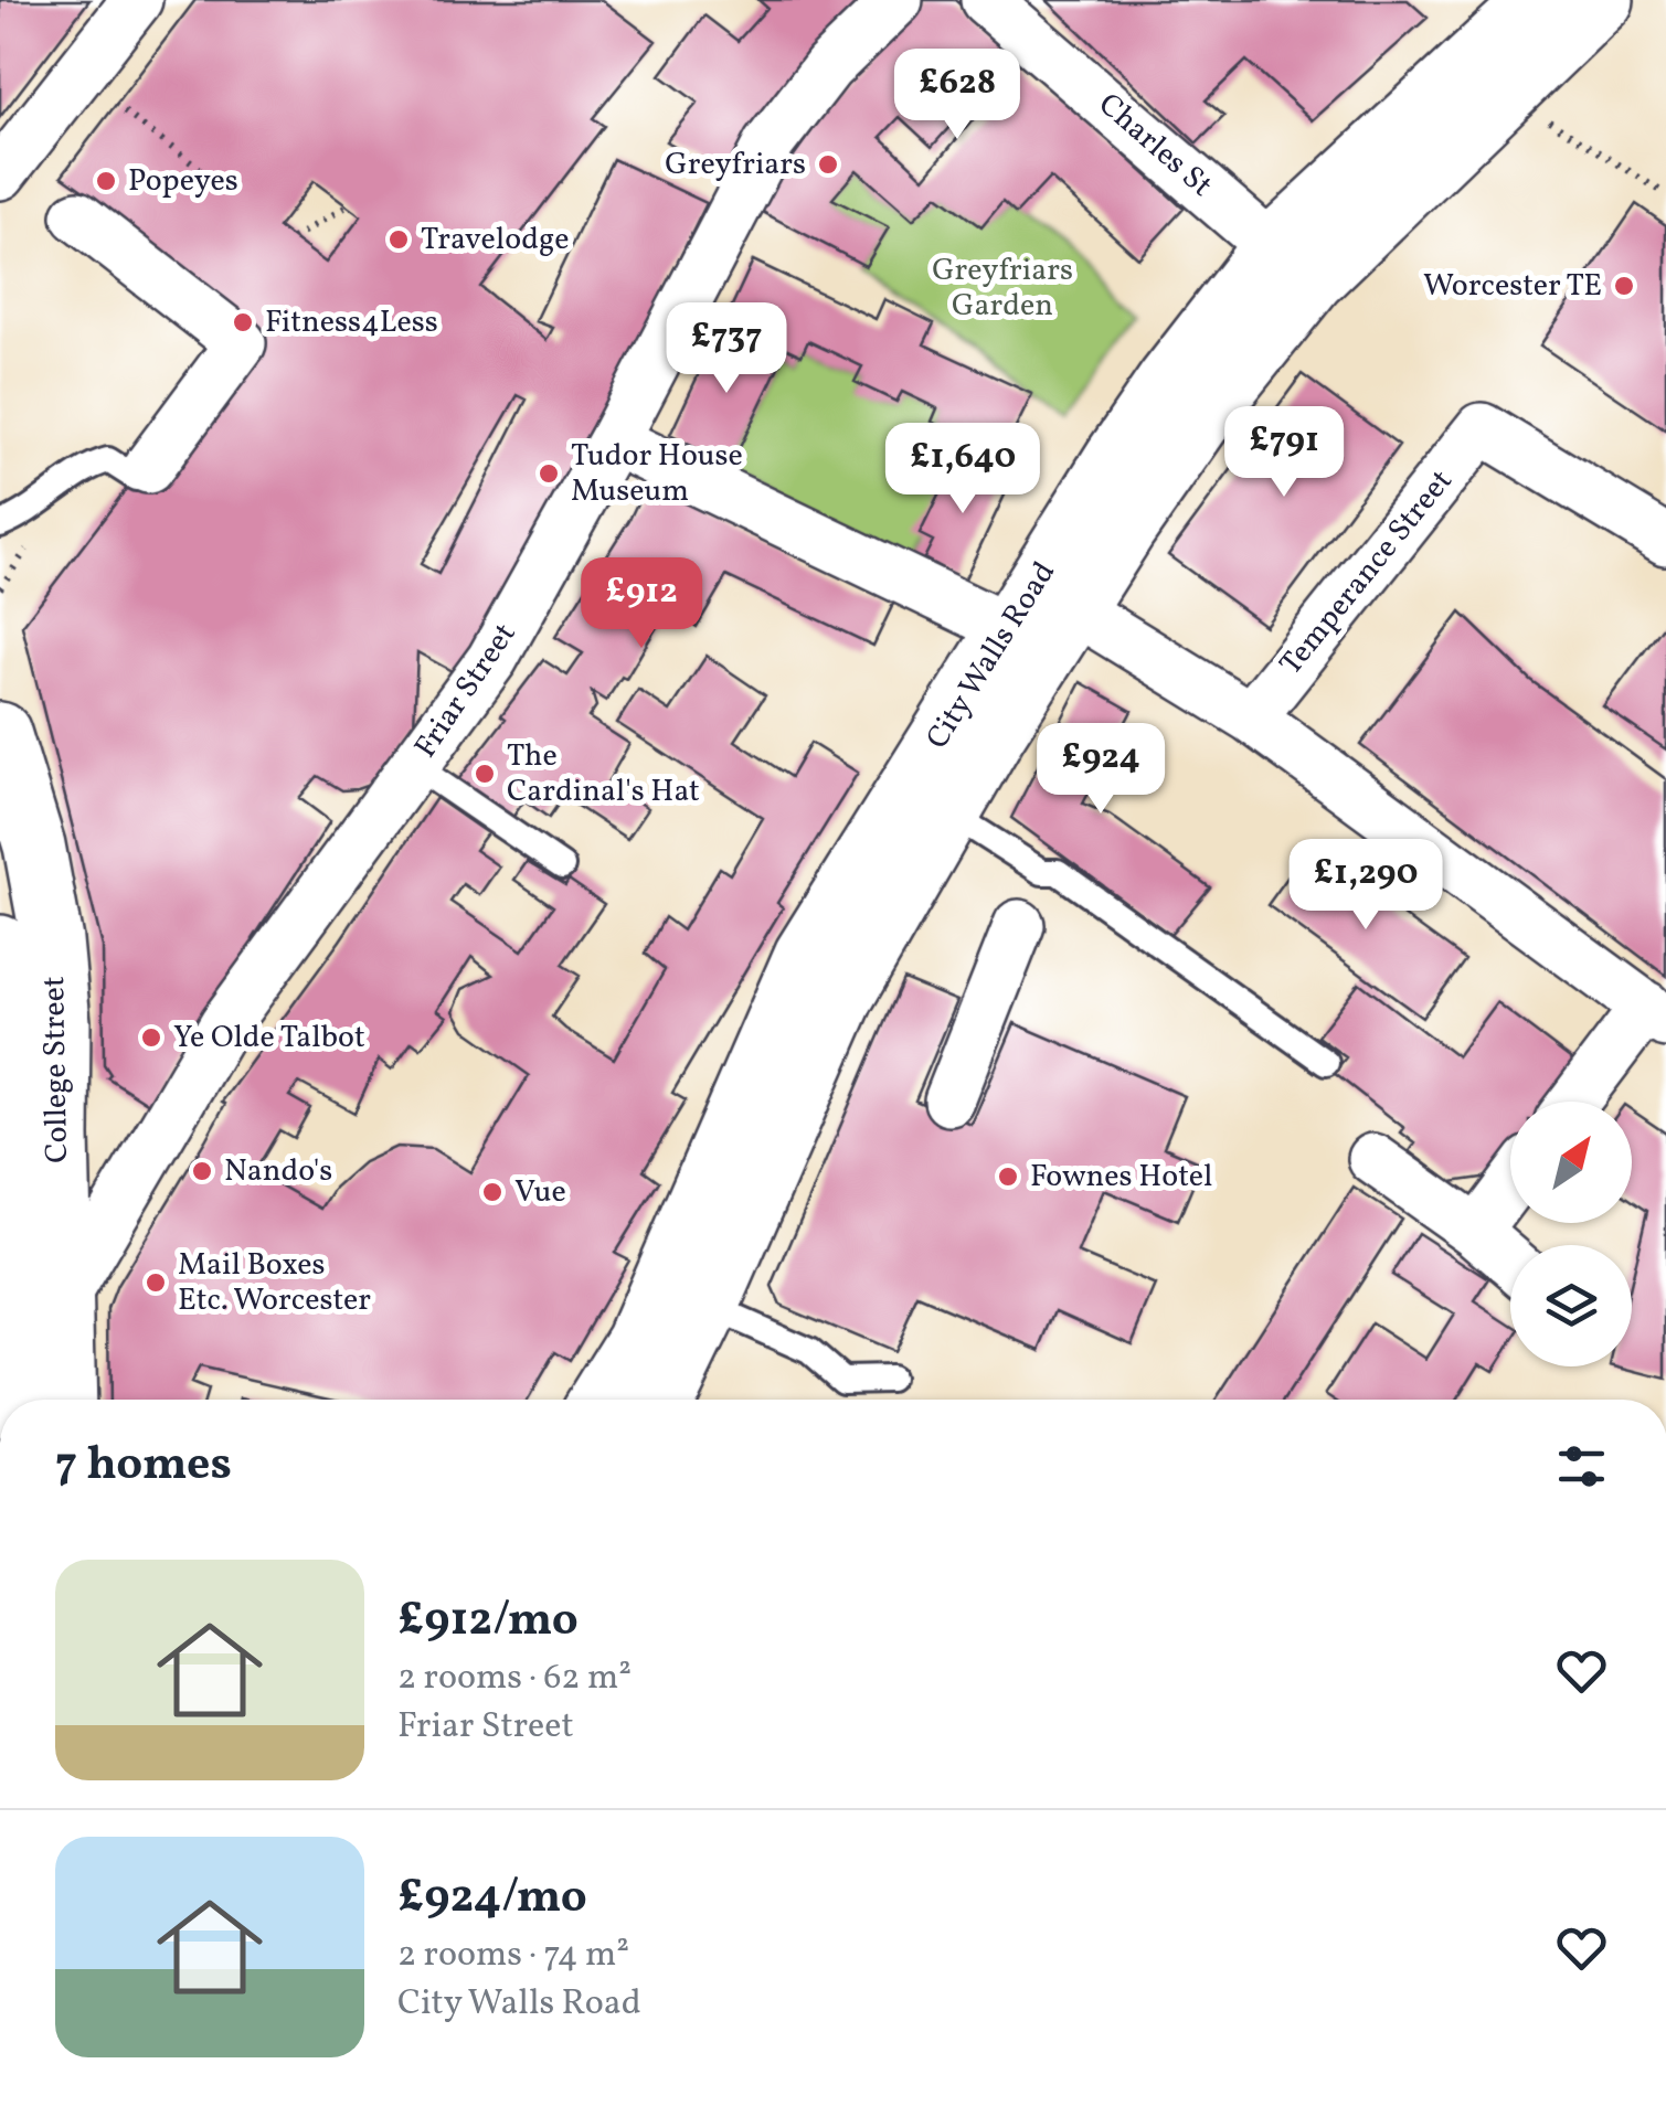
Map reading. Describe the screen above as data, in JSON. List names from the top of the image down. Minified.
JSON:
{"streets":{"main road":["City Walls Road","College Street"],"street":["Charles St","Temperance Street","Friar Street"]},"crossings":[["Charles St","City Walls Road"],["Friar Street","College Street"]],"parks":["Greyfriars Garden"],"places":["Greyfriars","Popeyes","Travelodge","Worcester TE","Fitness4Less","Tudor House Museum","The Cardinal's Hat","Ye Olde Talbot","Nando's","Fownes Hotel","Vue","Mail Boxes Etc. Worcester"],"north":"top right","page":{"price":["£628","£737","£791","£1,640","£912","£924","£1,290"],"heading":"7 homes","list":[{"name":"£912/mo","note":"2 rooms · 62 m² · Friar Street"},{"name":"£924/mo","note":"2 rooms · 74 m² · City Walls Road"}]}}
